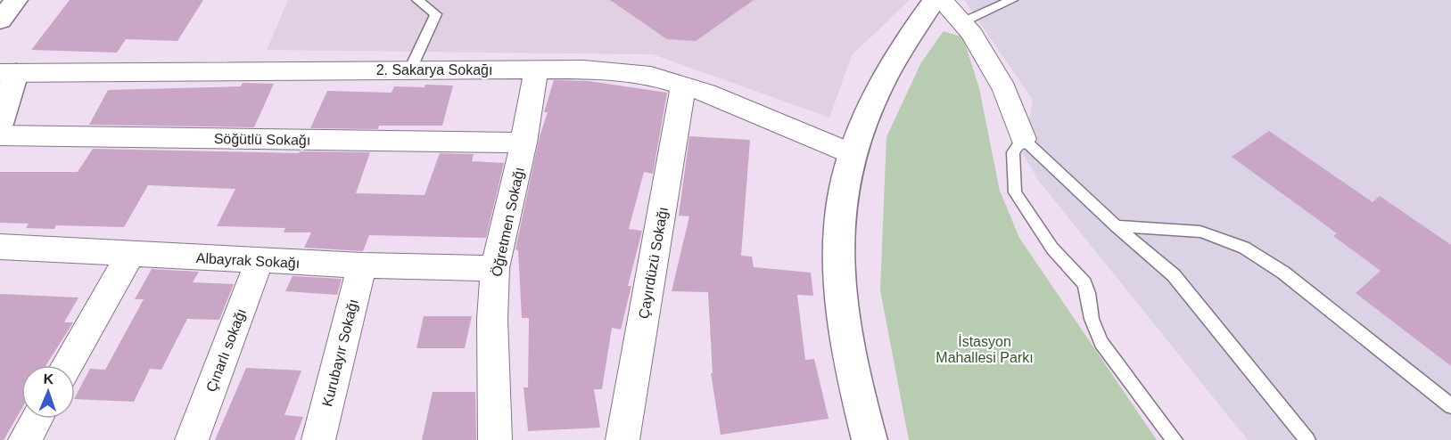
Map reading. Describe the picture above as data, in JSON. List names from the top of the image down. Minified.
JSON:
{"streets":{"street":["2. Sakarya Sokağı","Söğütlü Sokağı","Öğretmen Sokağı","Albayrak Sokağı","Çayırdüzü Sokağı","Çınarlı sokağı","Kurubayır Sokağı"]},"crossings":[["2. Sakarya Sokağı","Öğretmen Sokağı"],["2. Sakarya Sokağı","Çayırdüzü Sokağı"],["Söğütlü Sokağı","Öğretmen Sokağı"],["Öğretmen Sokağı","Albayrak Sokağı"],["Albayrak Sokağı","Çınarlı sokağı"],["Albayrak Sokağı","Kurubayır Sokağı"]],"parks":["İstasyon Mahallesi Parkı"],"north":"top"}
